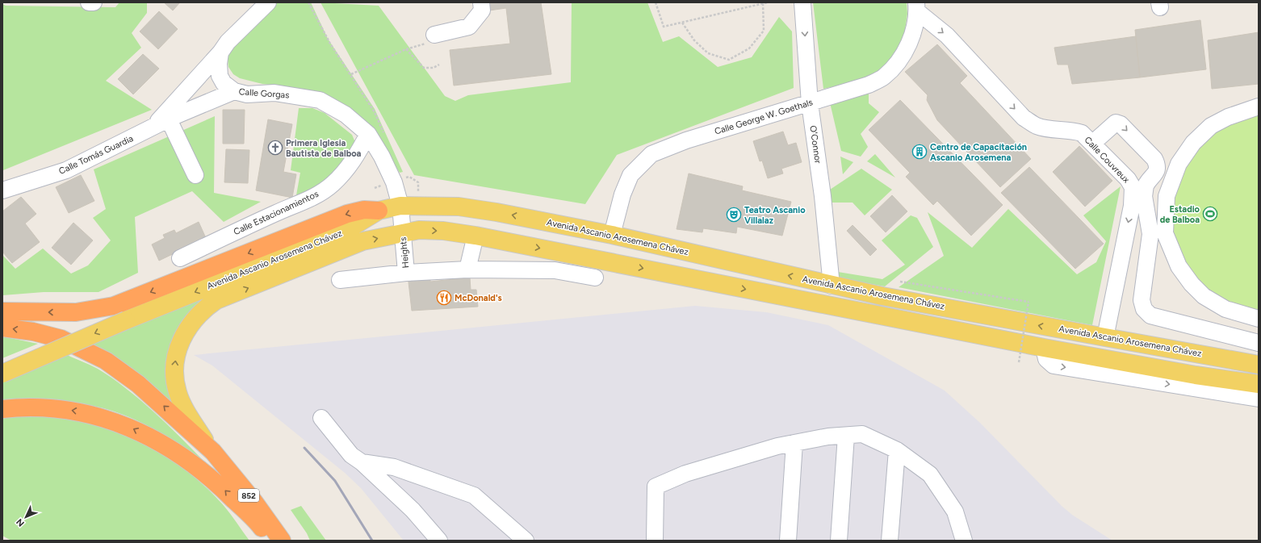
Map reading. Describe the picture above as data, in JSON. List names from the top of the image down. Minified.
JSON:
{"streets":{"highway":["852"],"main road":["Avenida Ascanio Arosemena Chávez"],"street":["Calle Gorgas","Calle George W. Goethals","O'Connor","Calle Tomás Guardia","Calle Couvreux","Calle Estacionamientos","Heights"]},"crossings":[["Calle Gorgas","Calle Tomás Guardia"],["Calle Gorgas","Calle Estacionamientos"],["Calle Gorgas","Avenida Ascanio Arosemena Chávez"],["Calle Gorgas","Heights"],["Calle George W. Goethals","O'Connor"],["Calle George W. Goethals","Calle Couvreux"],["Calle George W. Goethals","Avenida Ascanio Arosemena Chávez"],["O'Connor","Avenida Ascanio Arosemena Chávez"],["Calle Couvreux","Avenida Ascanio Arosemena Chávez"],["Avenida Ascanio Arosemena Chávez","Heights"],["Avenida Ascanio Arosemena Chávez","852"]],"one_way":["O'Connor","Calle Couvreux"],"places":{"church":["Primera Iglesia Bautista de Balboa"],"building":["Centro de Capacitación Ascanio Arosemena"],"sports":["Estadio de Balboa"],"theatre":["Teatro Ascanio Villalaz"],"restaurant":["McDonald's"]},"north":"bottom left"}
